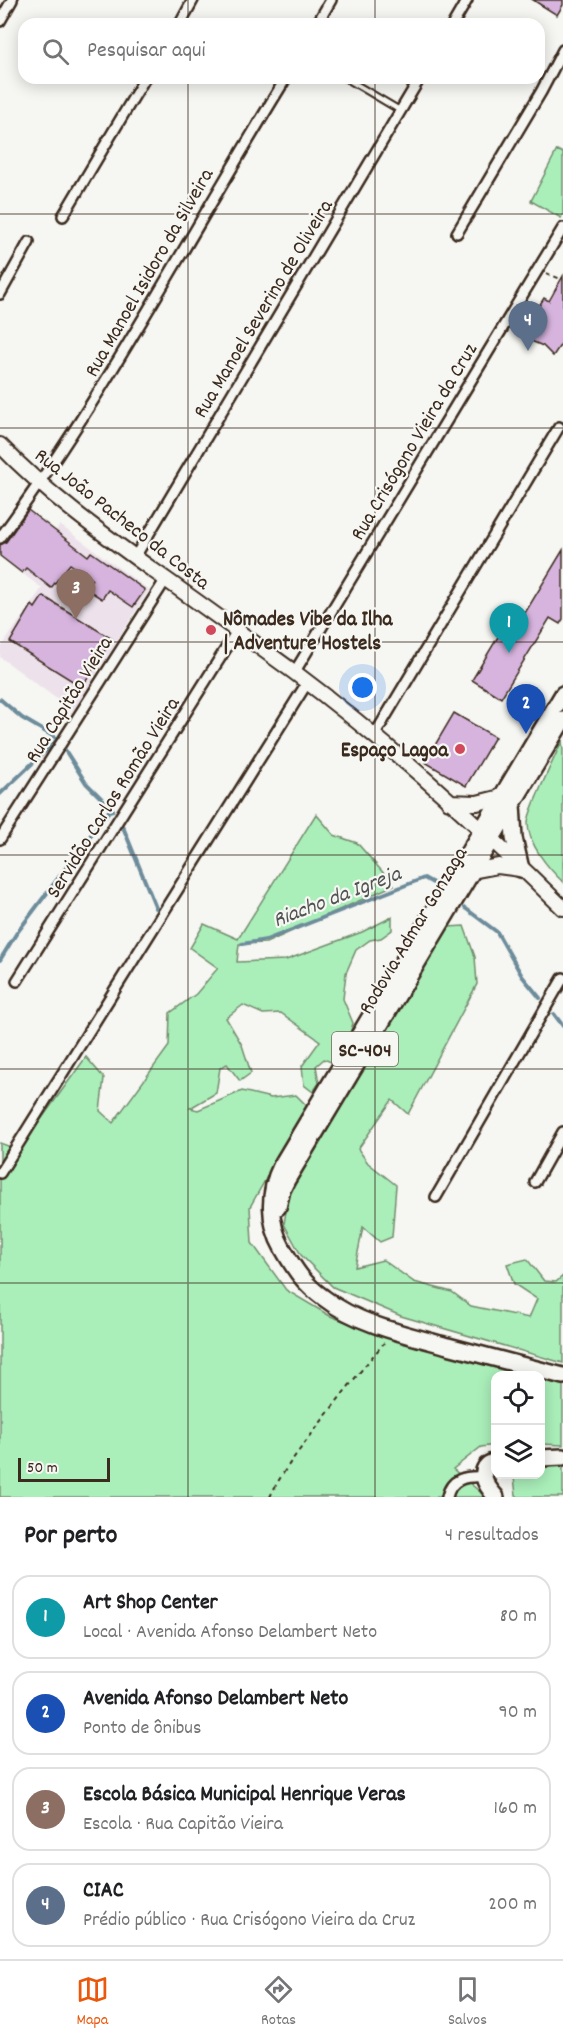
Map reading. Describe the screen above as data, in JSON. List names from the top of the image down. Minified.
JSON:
{"streets":{"main road":["Rodovia Admar Gonzaga","SC-404"],"street":["Rua Manoel Isidoro da Silveira","Rua Manoel Severino de Oliveira","Rua Crisógono Vieira da Cruz","Rua João Pacheco da Costa","Rua Capitão Vieira","Servidão Carlos Romão Vieira"]},"crossings":[["Rua Manoel Isidoro da Silveira","Rua João Pacheco da Costa"],["Rua Manoel Severino de Oliveira","Rua João Pacheco da Costa"],["Rua Crisógono Vieira da Cruz","Rua João Pacheco da Costa"],["Rua João Pacheco da Costa","Rua Capitão Vieira"],["Rua João Pacheco da Costa","Servidão Carlos Romão Vieira"],["Rua João Pacheco da Costa","Rodovia Admar Gonzaga"]],"water":["Riacho da Igreja"],"places":["Nômades Vibe da Ilha | Adventure Hostels","Espaço Lagoa"],"scale_bar":"50 m","page":{"search":"Pesquisar aqui","pins":["4","3","1","2"],"scale":"50 m","heading":["Por perto","4 resultados"],"list":[{"mark":"1","name":"Art Shop Center","note":"Local · Avenida Afonso Delambert Neto","value":"80 m"},{"mark":"2","name":"Avenida Afonso Delambert Neto","note":"Ponto de ônibus","value":"90 m"},{"mark":"3","name":"Escola Básica Municipal Henrique Veras","note":"Escola · Rua Capitão Vieira","value":"160 m"},{"mark":"4","name":"CIAC","note":"Prédio público · Rua Crisógono Vieira da Cruz","value":"200 m"}],"nav":["Mapa","Rotas","Salvos"]}}
